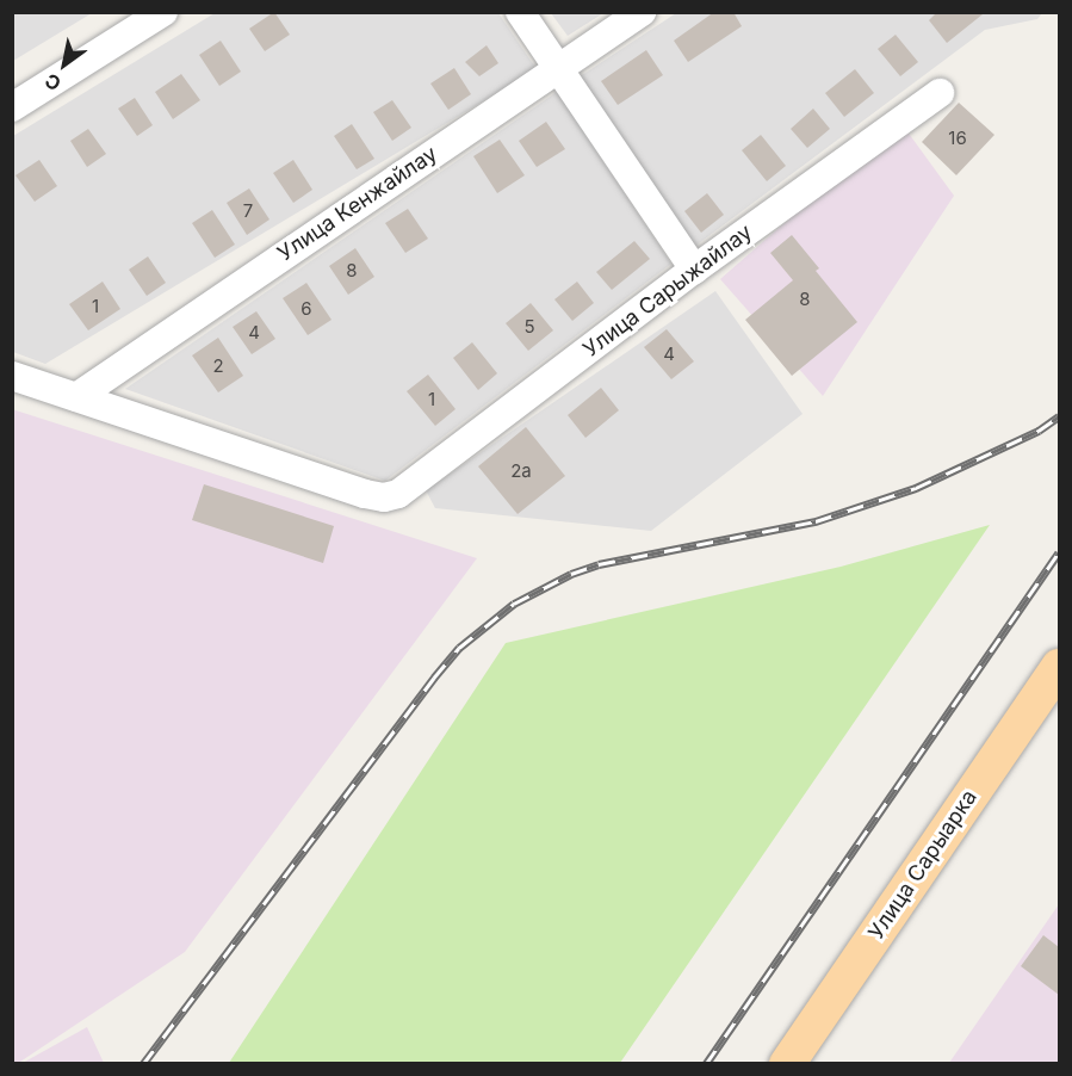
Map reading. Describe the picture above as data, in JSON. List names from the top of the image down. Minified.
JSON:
{"streets":{"main road":["Улица Сарыарка"],"street":["Улица Кенжайлау","Улица Сарыжайлау"]},"crossings":[["Улица Кенжайлау","Улица Сарыжайлау"]],"house_numbers":["16","7","8","8","1","6","5","4","4","2","1","2а"],"north":"bottom left"}
